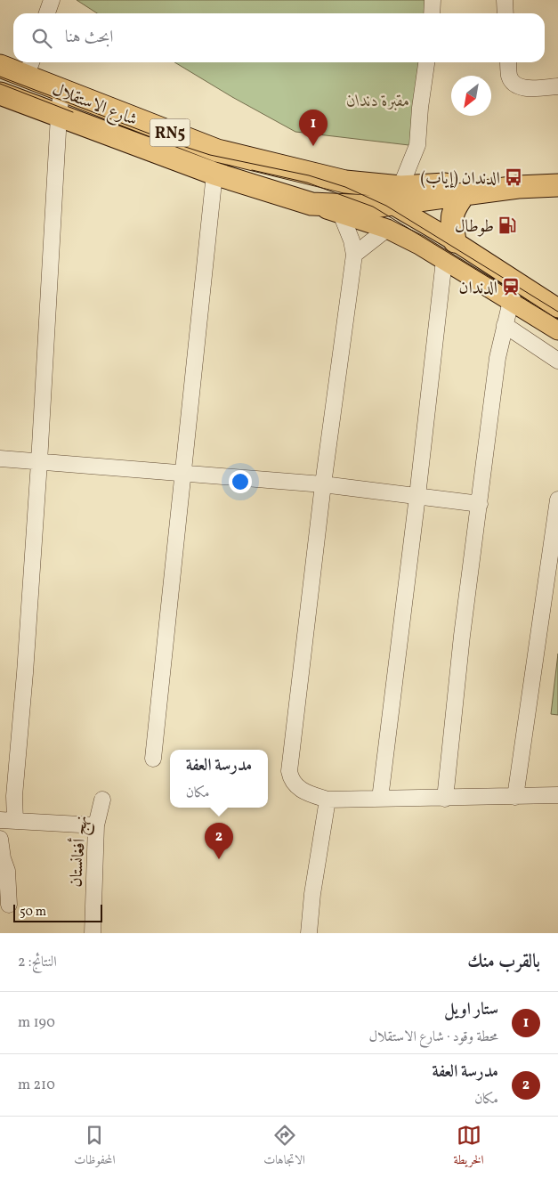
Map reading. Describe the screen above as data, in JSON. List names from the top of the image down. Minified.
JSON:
{"streets":{"highway":["شارع الاستقلال","RN5"],"street":["نهج أفغانستان"]},"crossings":[["شارع الاستقلال","RN5"]],"parks":["مقبرة دندان"],"places":{"bus stop":["الدندان (إياب)"],"fuel station":["طوطال"],"station":["الدندان"]},"scale_bar":"50 m","north":"bottom left","page":{"search":"ابحث هنا","pins":["1","2"],"popup":["مدرسة العفة","مكان"],"scale":"50 m","heading":["بالقرب منك","النتائج: 2"],"list":[{"mark":"1","name":"ستار اويل","note":"محطة وقود · شارع الاستقلال","value":"190 m"},{"mark":"2","name":"مدرسة العفة","note":"مكان","value":"210 m"}],"nav":["الخريطة","الاتجاهات","المحفوظات"]}}
